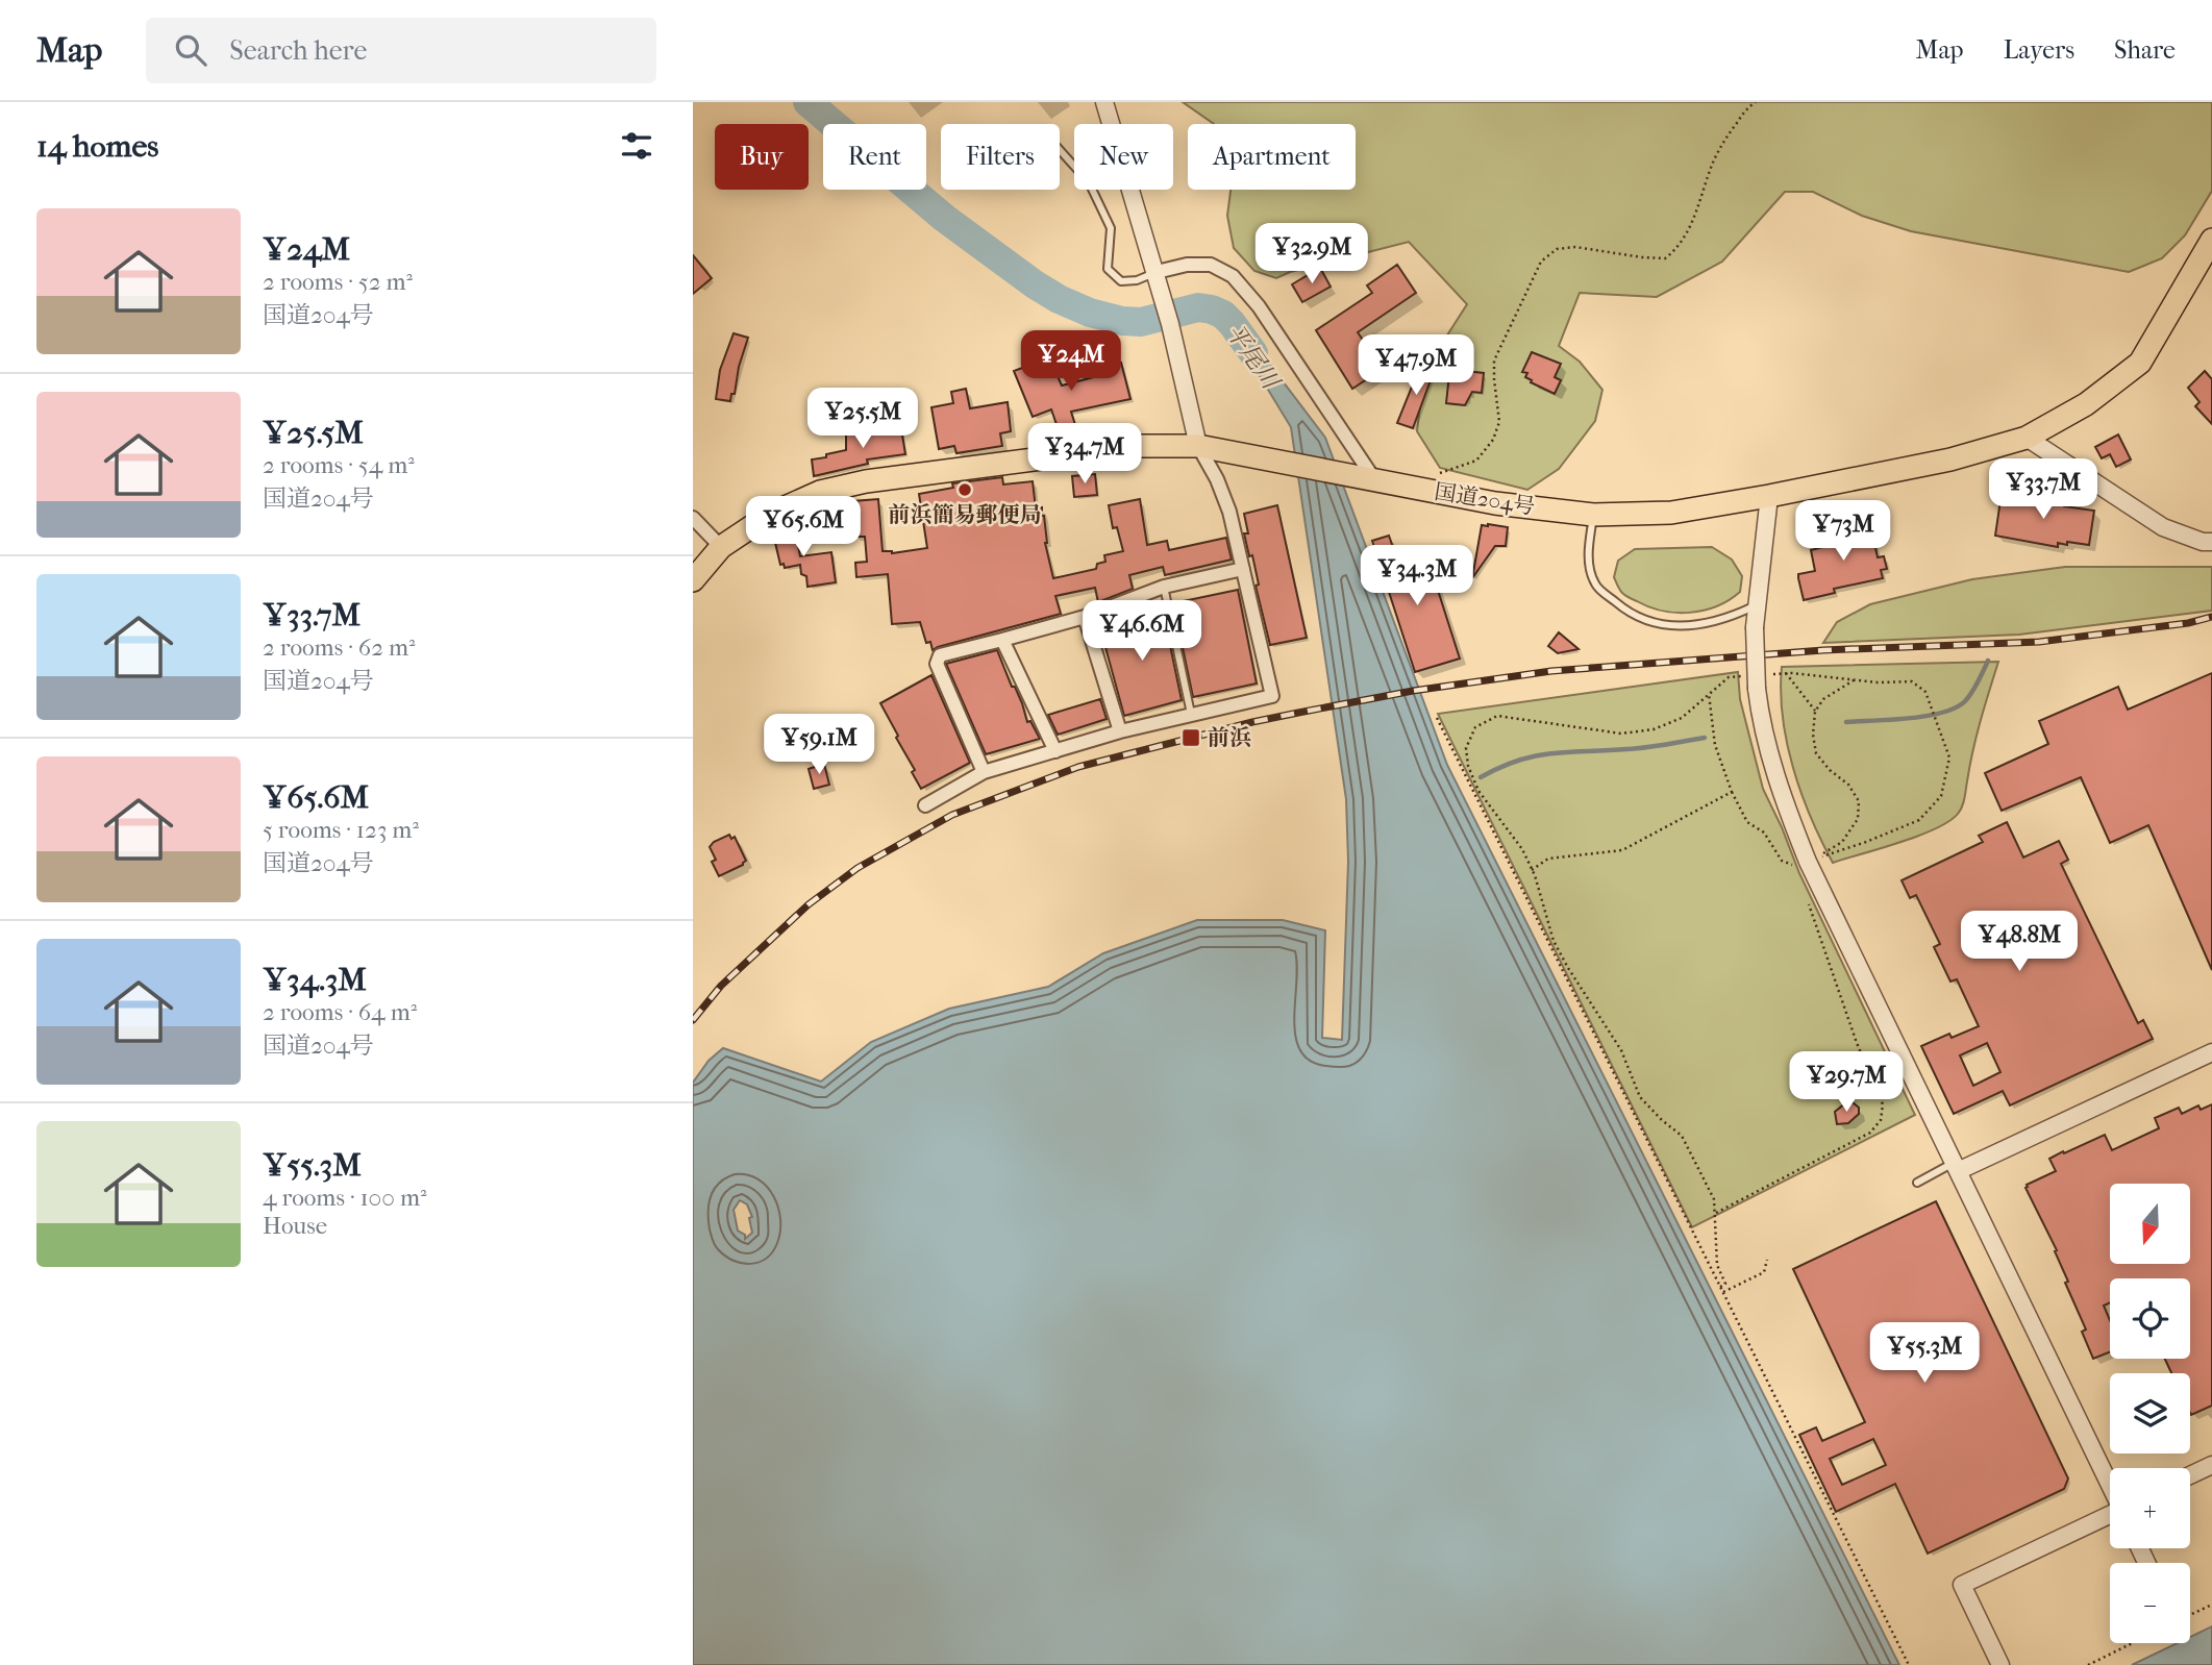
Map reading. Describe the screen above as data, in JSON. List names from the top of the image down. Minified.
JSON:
{"streets":{"highway":["国道204号"]},"water":["平尾川"],"places":{"other":["前浜簡易郵便局"],"transit":["前浜"]},"north":"bottom","page":{"header":"Map","search":"Search here","nav":["Map","Layers","Share"],"heading":"14 homes","chip":["Buy","Rent","Filters","New","Apartment"],"list":[{"name":"¥24M","note":"2 rooms · 52 m² · 国道204号"},{"name":"¥25.5M","note":"2 rooms · 54 m² · 国道204号"},{"name":"¥33.7M","note":"2 rooms · 62 m² · 国道204号"},{"name":"¥65.6M","note":"5 rooms · 123 m² · 国道204号"},{"name":"¥34.3M","note":"2 rooms · 64 m² · 国道204号"},{"name":"¥55.3M","note":"4 rooms · 100 m² · House"}],"price":["¥32.9M","¥24M","¥47.9M","¥25.5M","¥34.7M","¥33.7M","¥65.6M","¥73M","¥34.3M","¥46.6M","¥59.1M","¥48.8M","¥29.7M","¥55.3M"],"map_buttons":["+","−"]}}
